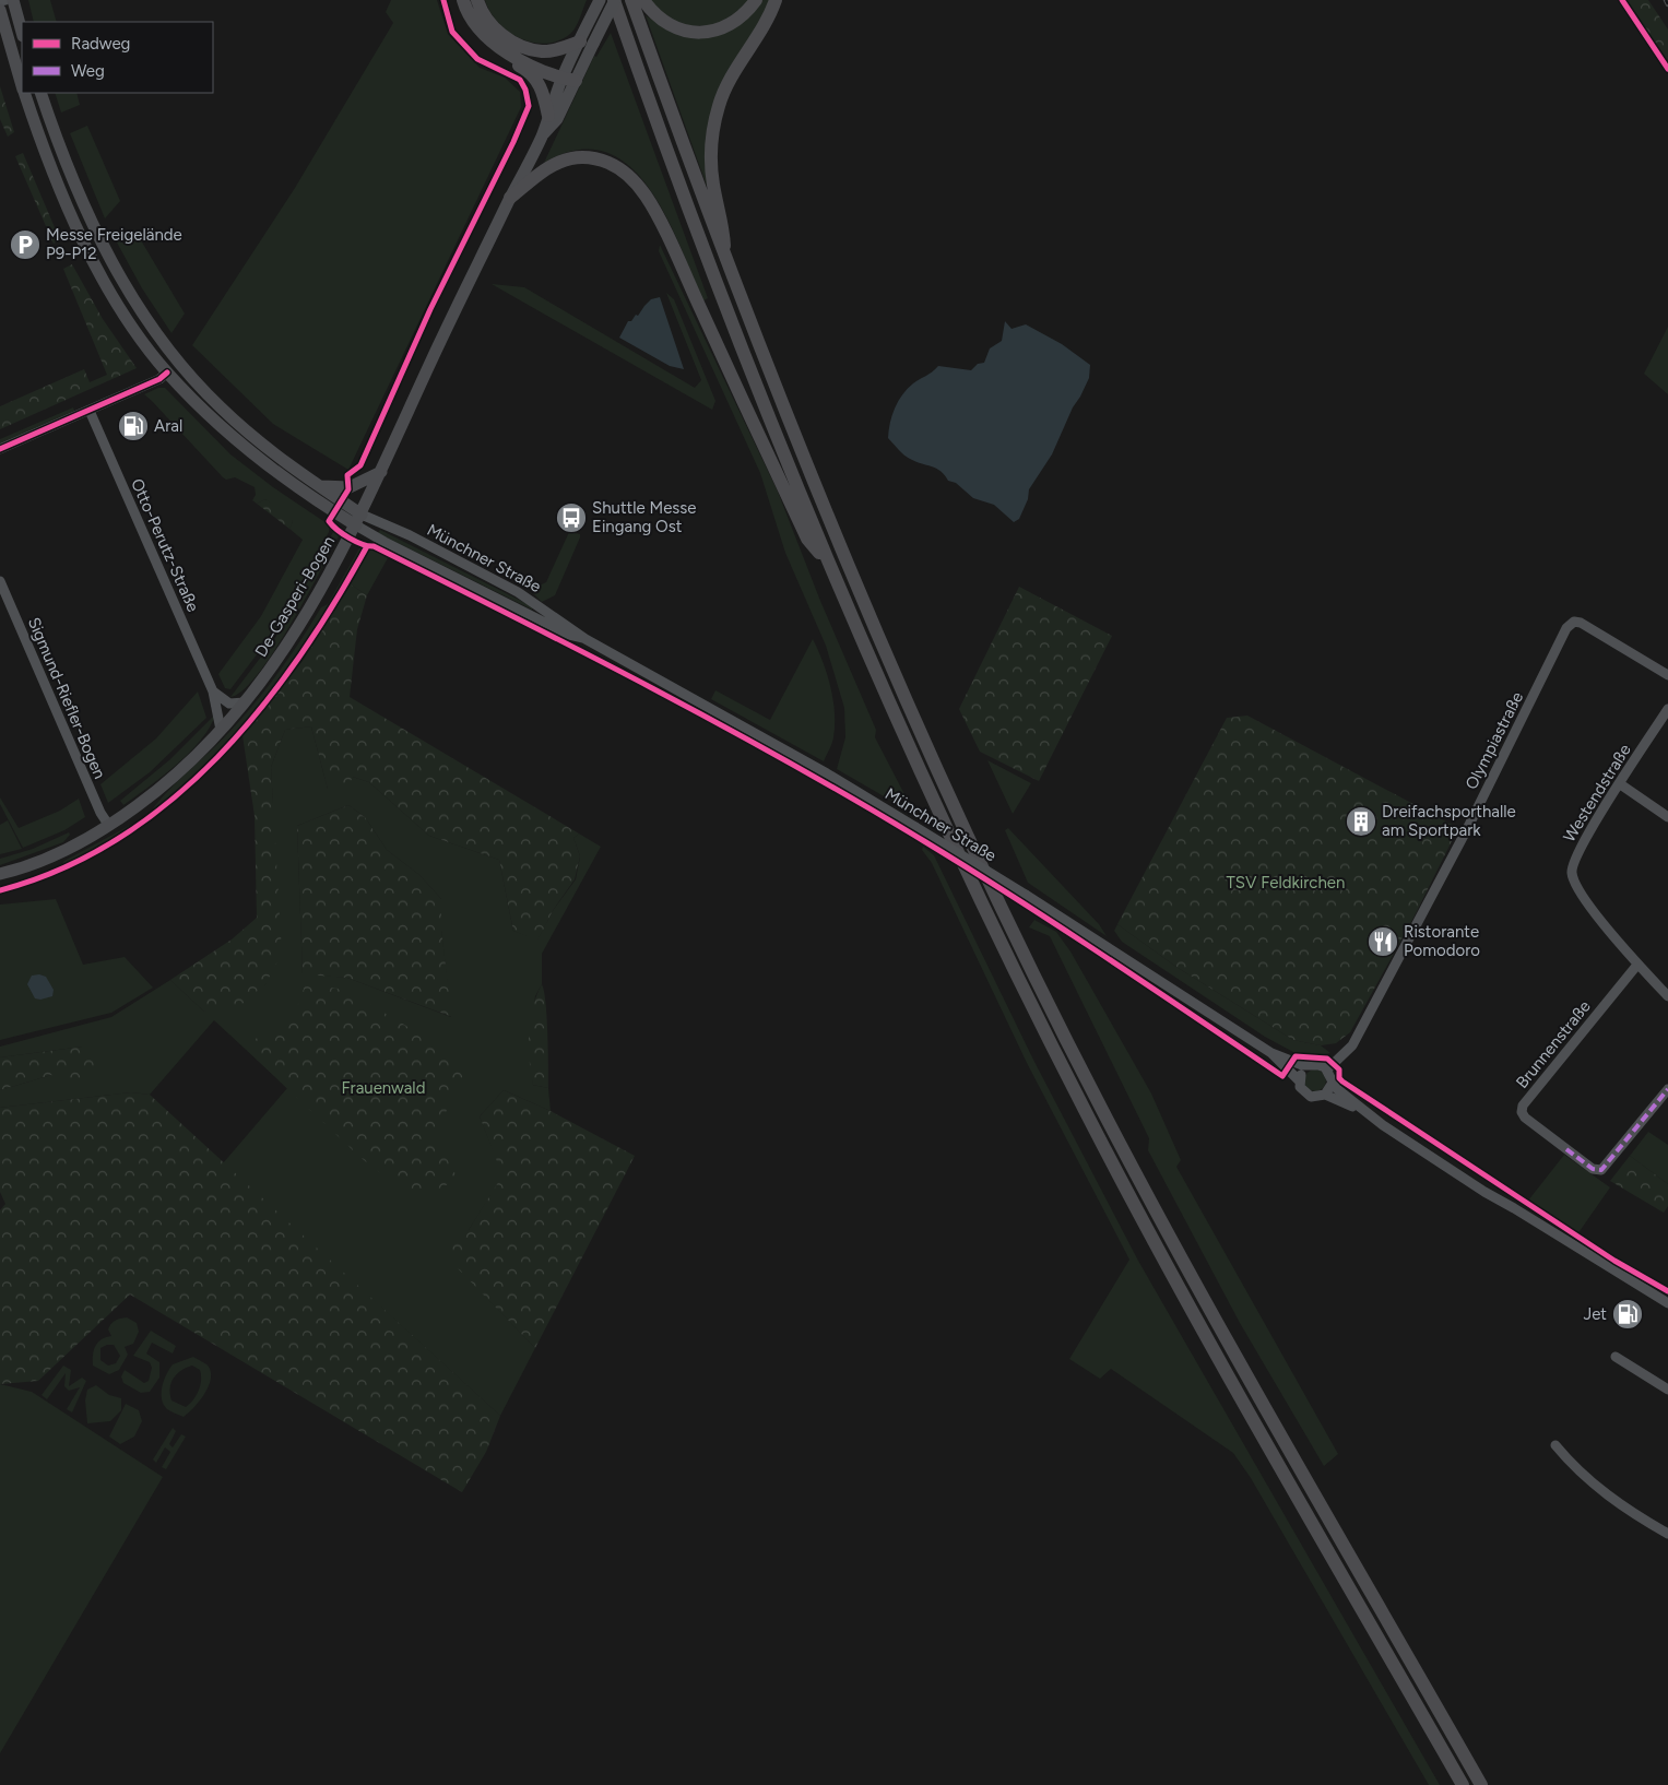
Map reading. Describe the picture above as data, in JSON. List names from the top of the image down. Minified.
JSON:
{"streets":{"main road":["De-Gasperi-Bogen"],"street":["Otto-Perutz-Straße","Münchner Straße","Sigmund-Riefler-Bogen","Olympiastraße","Westendstraße","Brunnenstraße"]},"crossings":[["Otto-Perutz-Straße","De-Gasperi-Bogen"],["Münchner Straße","De-Gasperi-Bogen"],["Münchner Straße","Olympiastraße"],["De-Gasperi-Bogen","Sigmund-Riefler-Bogen"],["Westendstraße","Brunnenstraße"]],"parks":["TSV Feldkirchen","Frauenwald"],"places":{"parking":["Messe Freigelände P9-P12"],"fuel station":["Aral","Jet"],"bus stop":["Shuttle Messe Eingang Ost"],"building":["Dreifachsporthalle am Sportpark"],"restaurant":["Ristorante Pomodoro"]},"legend":["Radweg","Weg"]}
